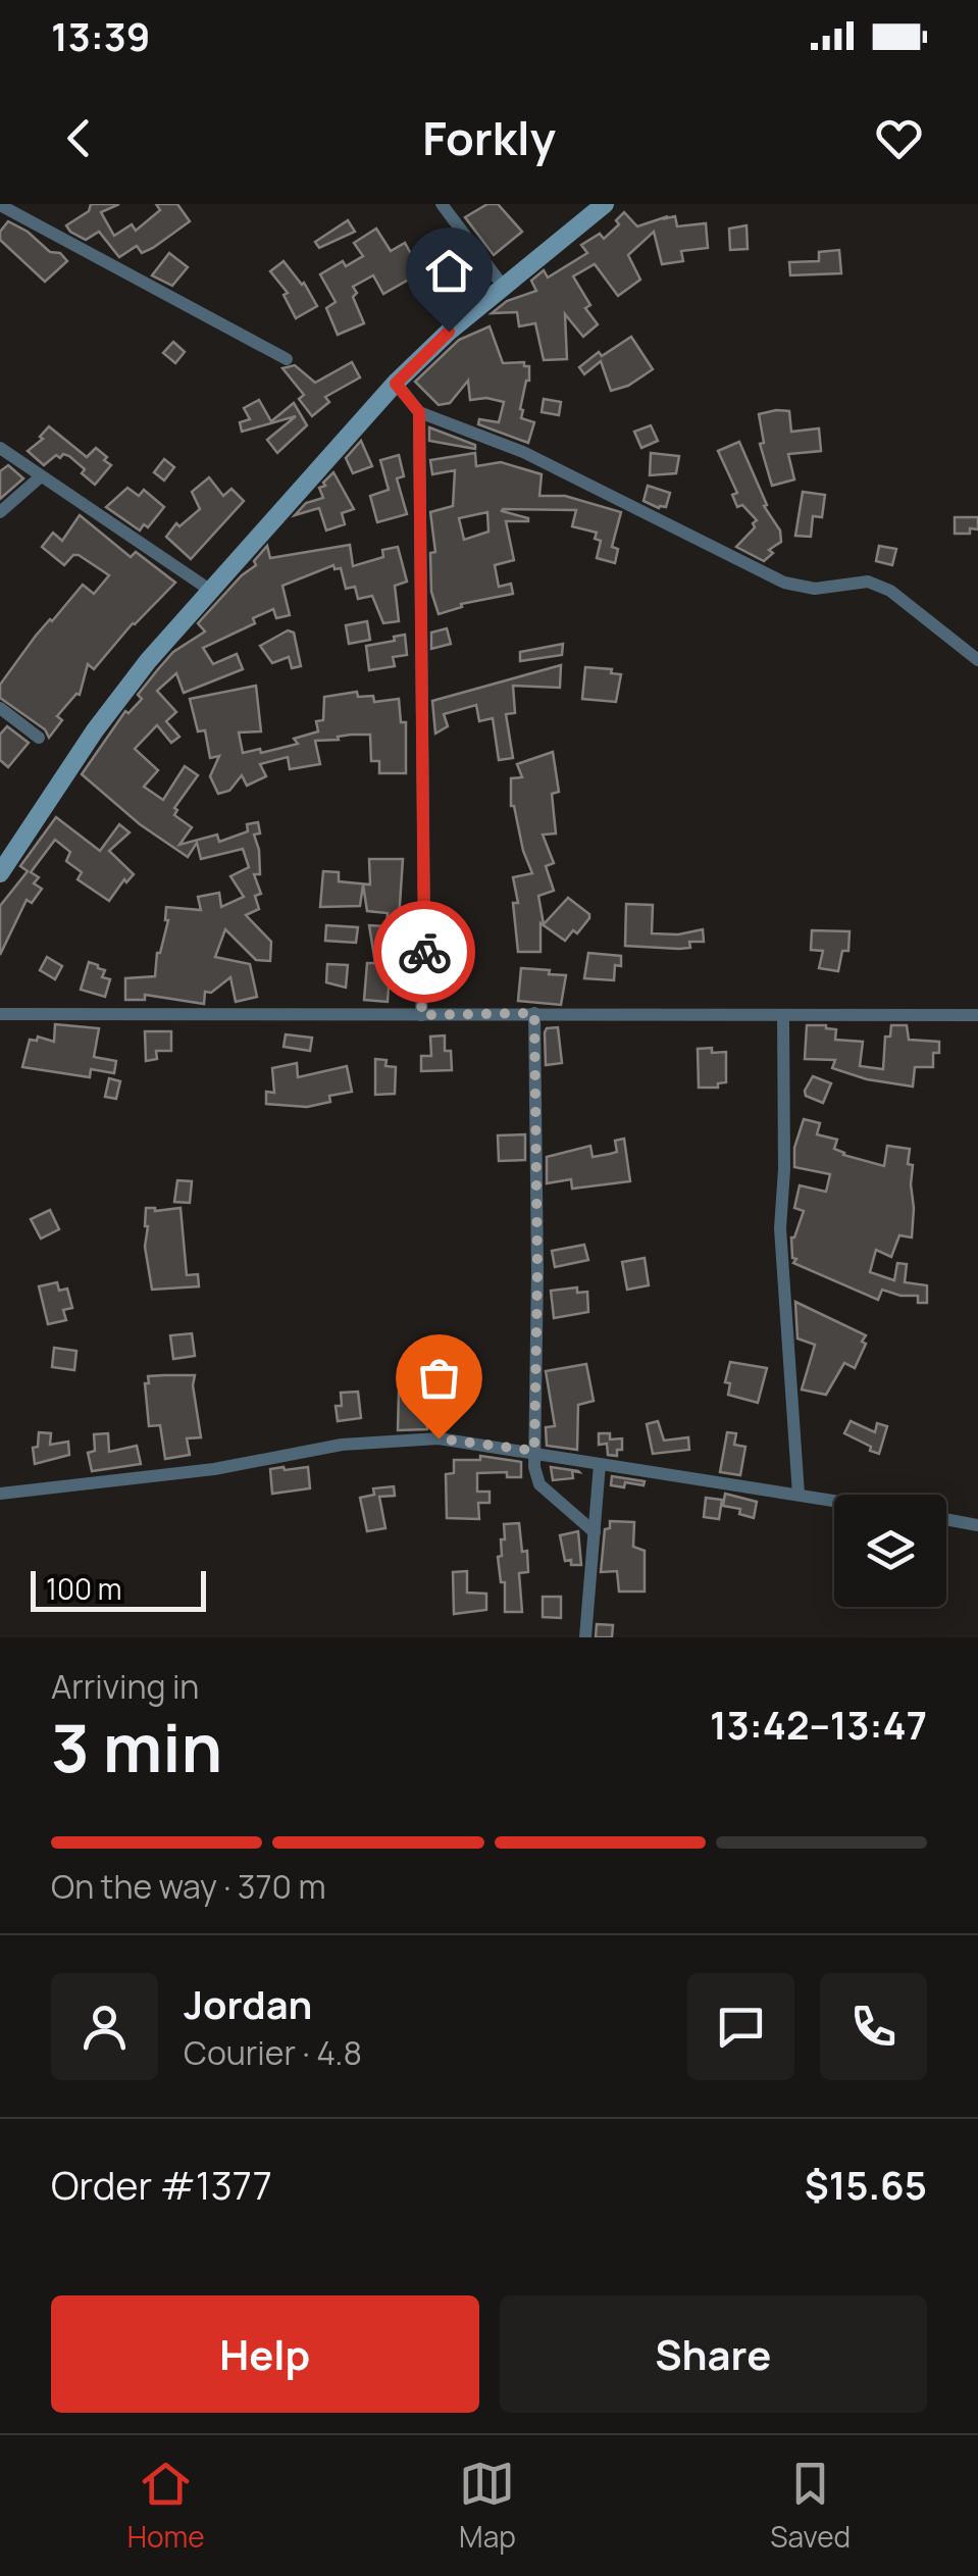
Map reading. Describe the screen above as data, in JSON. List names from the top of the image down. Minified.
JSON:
{"scale_bar":"100 m","page":{"status":"13:39","header":"Forkly","scale":"100 m","heading":["3 min","Arriving in","13:42–13:47"],"panel":["Jordan","Courier · 4.8","Order #1377","$15.65"],"bar":"On the way · 370 m","buttons":["Help","Share"],"tabs":["Home","Map","Saved"]}}
